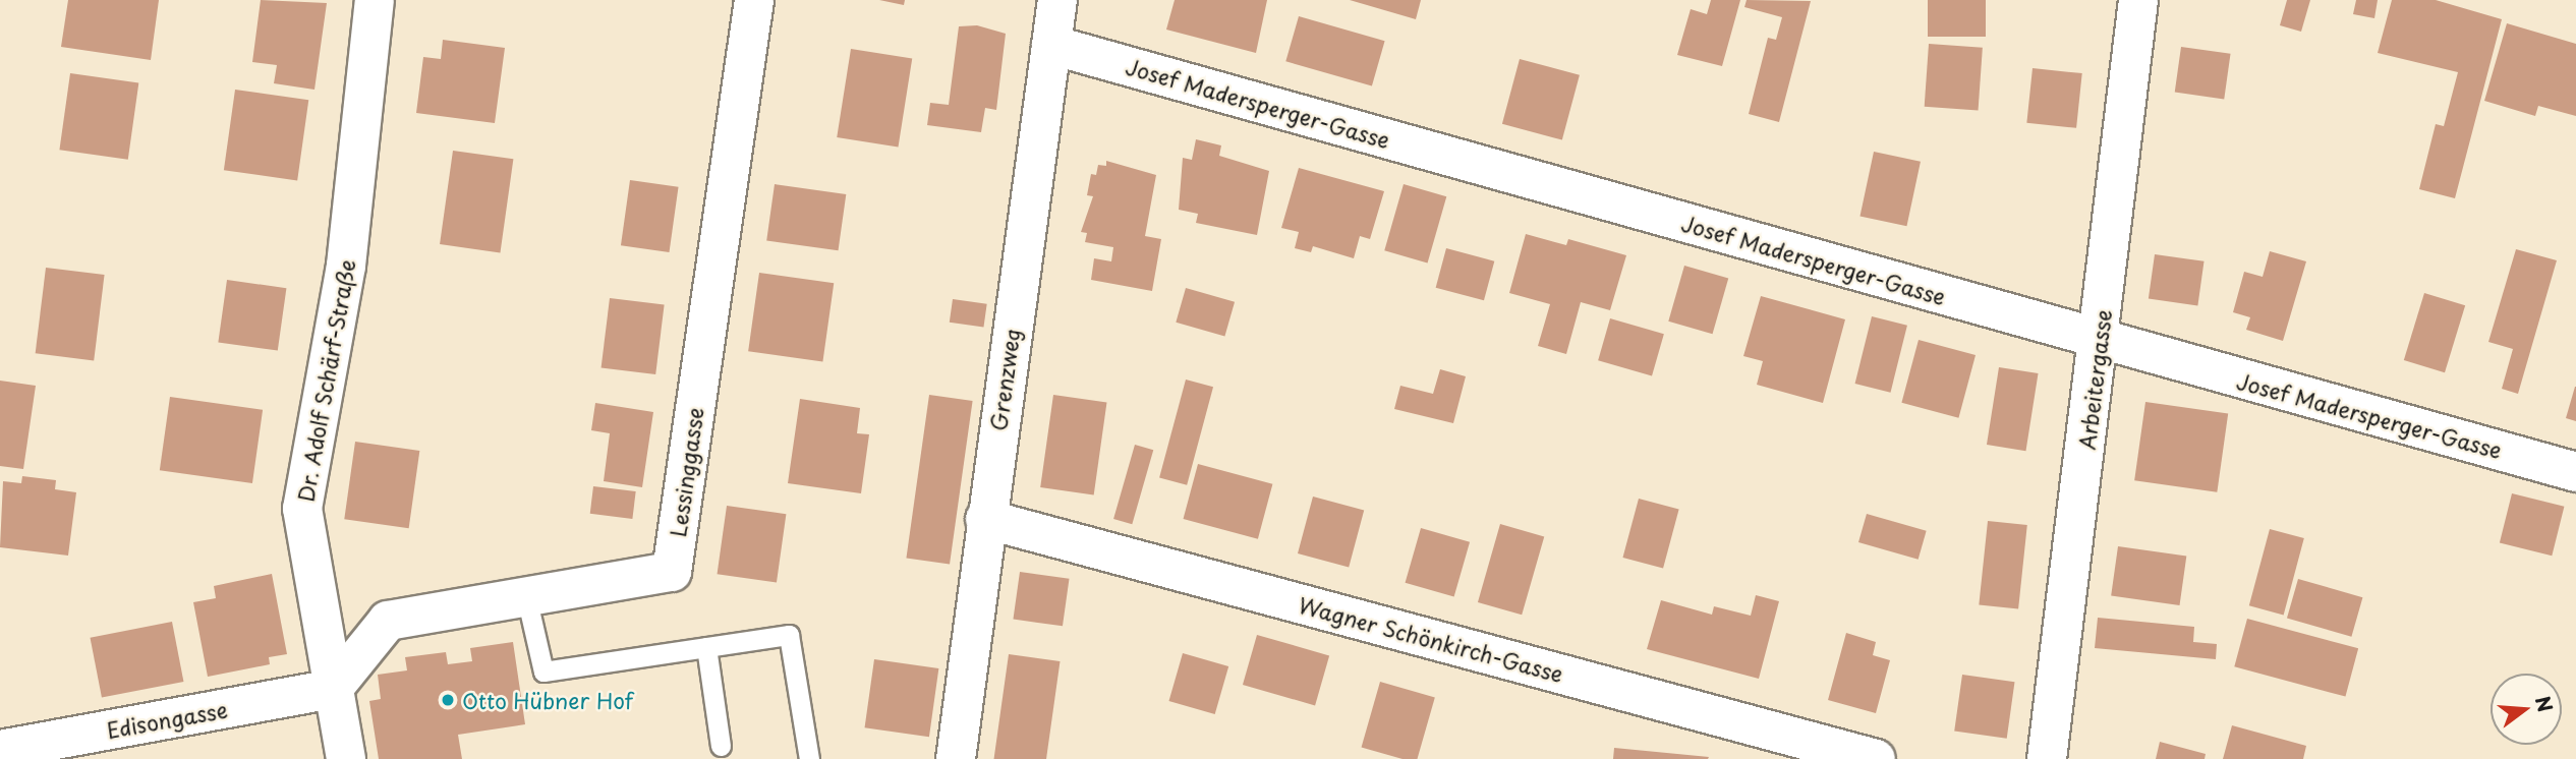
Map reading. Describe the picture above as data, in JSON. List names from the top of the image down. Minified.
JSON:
{"streets":{"street":["Josef Madersperger-Gasse","Grenzweg","Arbeitergasse","Dr. Adolf Schärf-Straße","Lessinggasse","Wagner Schönkirch-Gasse","Edisongasse"]},"crossings":[["Josef Madersperger-Gasse","Grenzweg"],["Josef Madersperger-Gasse","Arbeitergasse"],["Grenzweg","Wagner Schönkirch-Gasse"],["Dr. Adolf Schärf-Straße","Lessinggasse"],["Dr. Adolf Schärf-Straße","Edisongasse"],["Lessinggasse","Edisongasse"]],"places":["Otto Hübner Hof"],"north":"right"}
